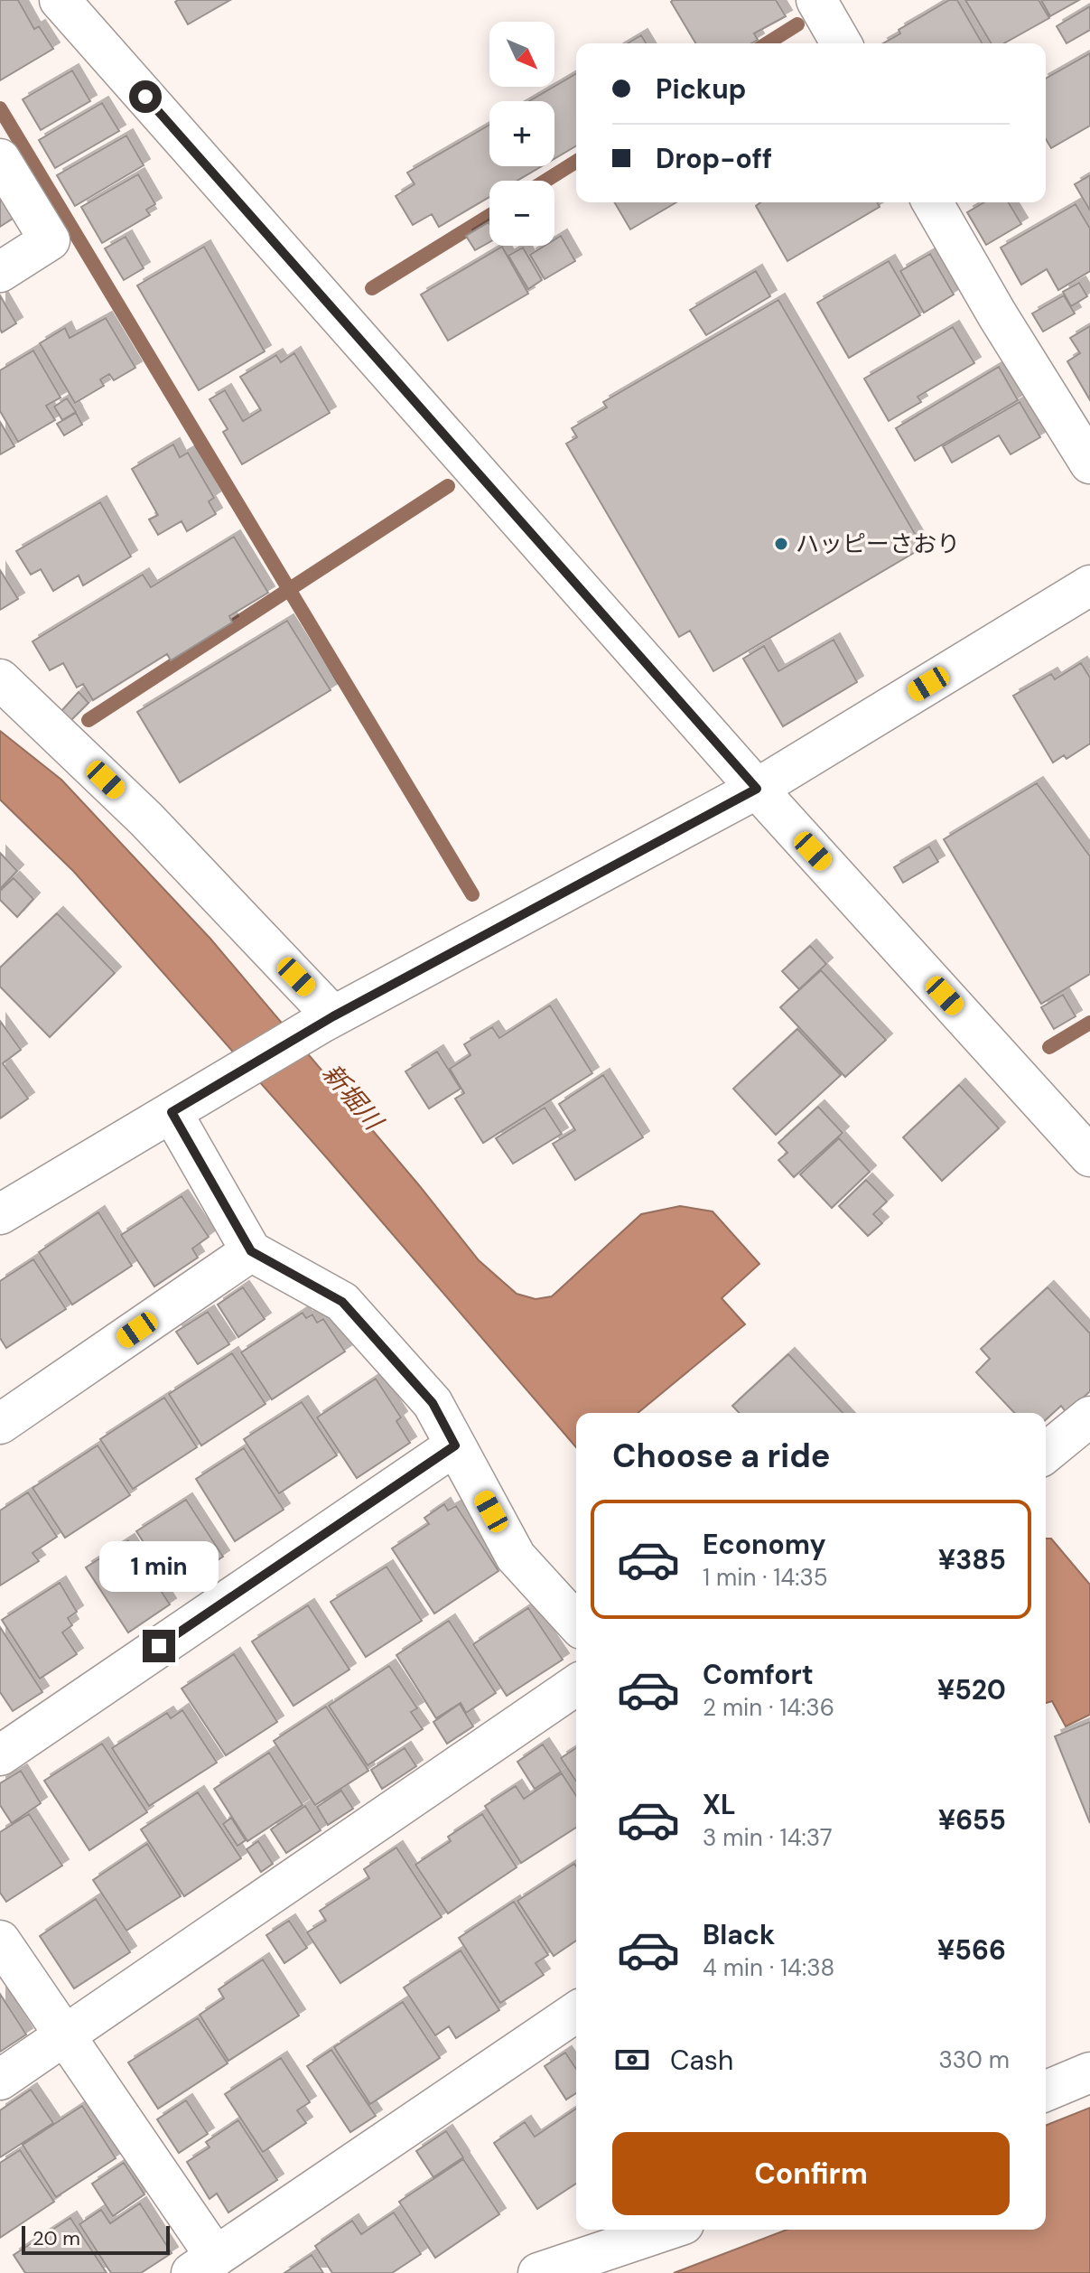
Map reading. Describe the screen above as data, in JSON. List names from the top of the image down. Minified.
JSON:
{"water":["新堀川"],"places":["ハッピーさおり"],"scale_bar":"20 m","north":"bottom right","page":{"map_buttons":["+","−"],"banner":["Pickup","Drop-off"],"heading":"Choose a ride","list":[{"name":"Economy","note":"1 min · 14:35","value":"¥385"},{"name":"Comfort","note":"2 min · 14:36","value":"¥520"},{"name":"XL","note":"3 min · 14:37","value":"¥655"},{"name":"Black","note":"4 min · 14:38","value":"¥566"}],"bubble":"1 min","pay":["Cash","330 m"],"buttons":"Confirm","scale":"20 m"}}
